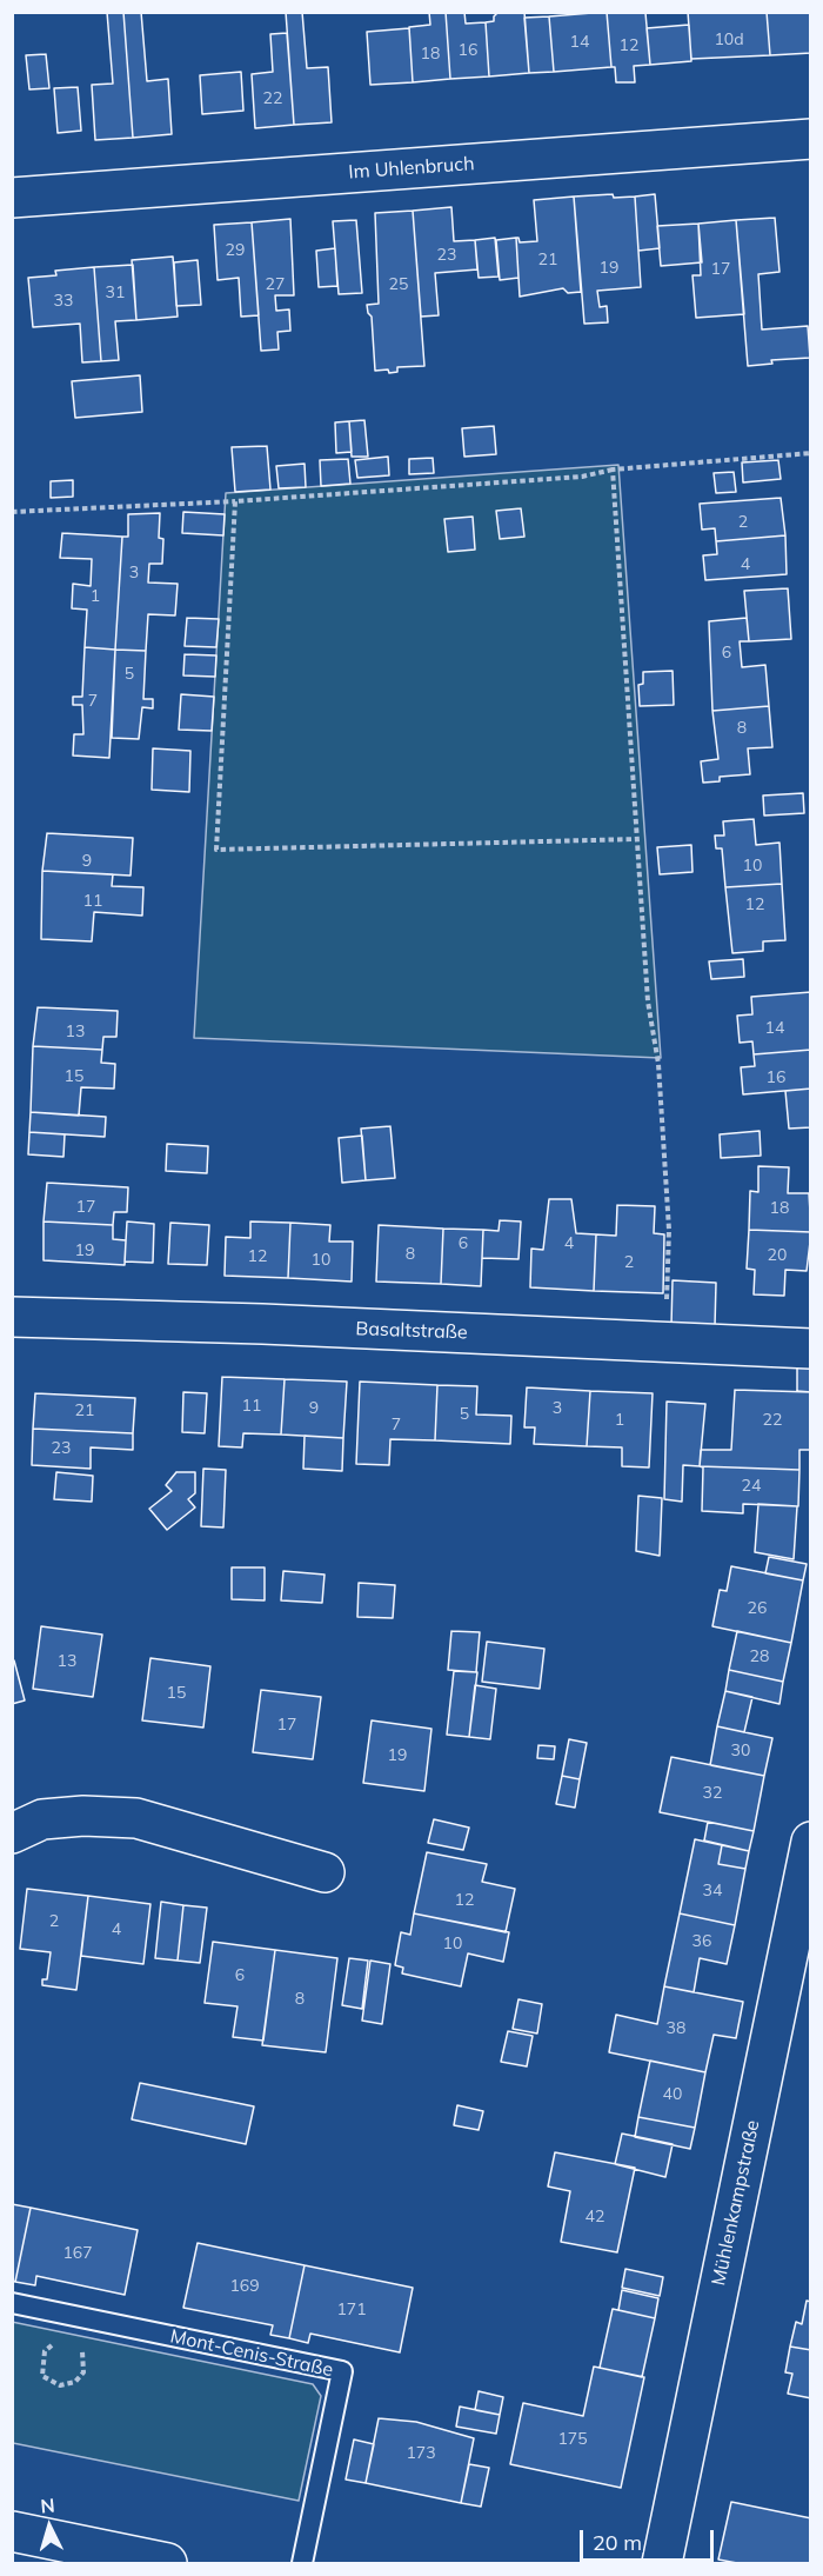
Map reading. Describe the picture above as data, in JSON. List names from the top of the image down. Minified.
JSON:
{"streets":{"street":["Im Uhlenbruch","Basaltstraße","Mühlenkampstraße"],"lane":["Mont-Cenis-Straße"]},"house_numbers":["10d","14","12","16","18","22","29","23","21","19","17","27","25","31","33","2","4","3","1","6","5","7","8","9","10","11","12","14","13","15","16","17","18","6","4","19","8","20","12","10","2","11","9","3","21","5","1","22","7","23","24","26","28","13","15","17","30","19","32","34","12","2","4","36","10","6","8","38","40","42","167","169","171","175","173"],"scale_bar":"20 m","north":"top"}
